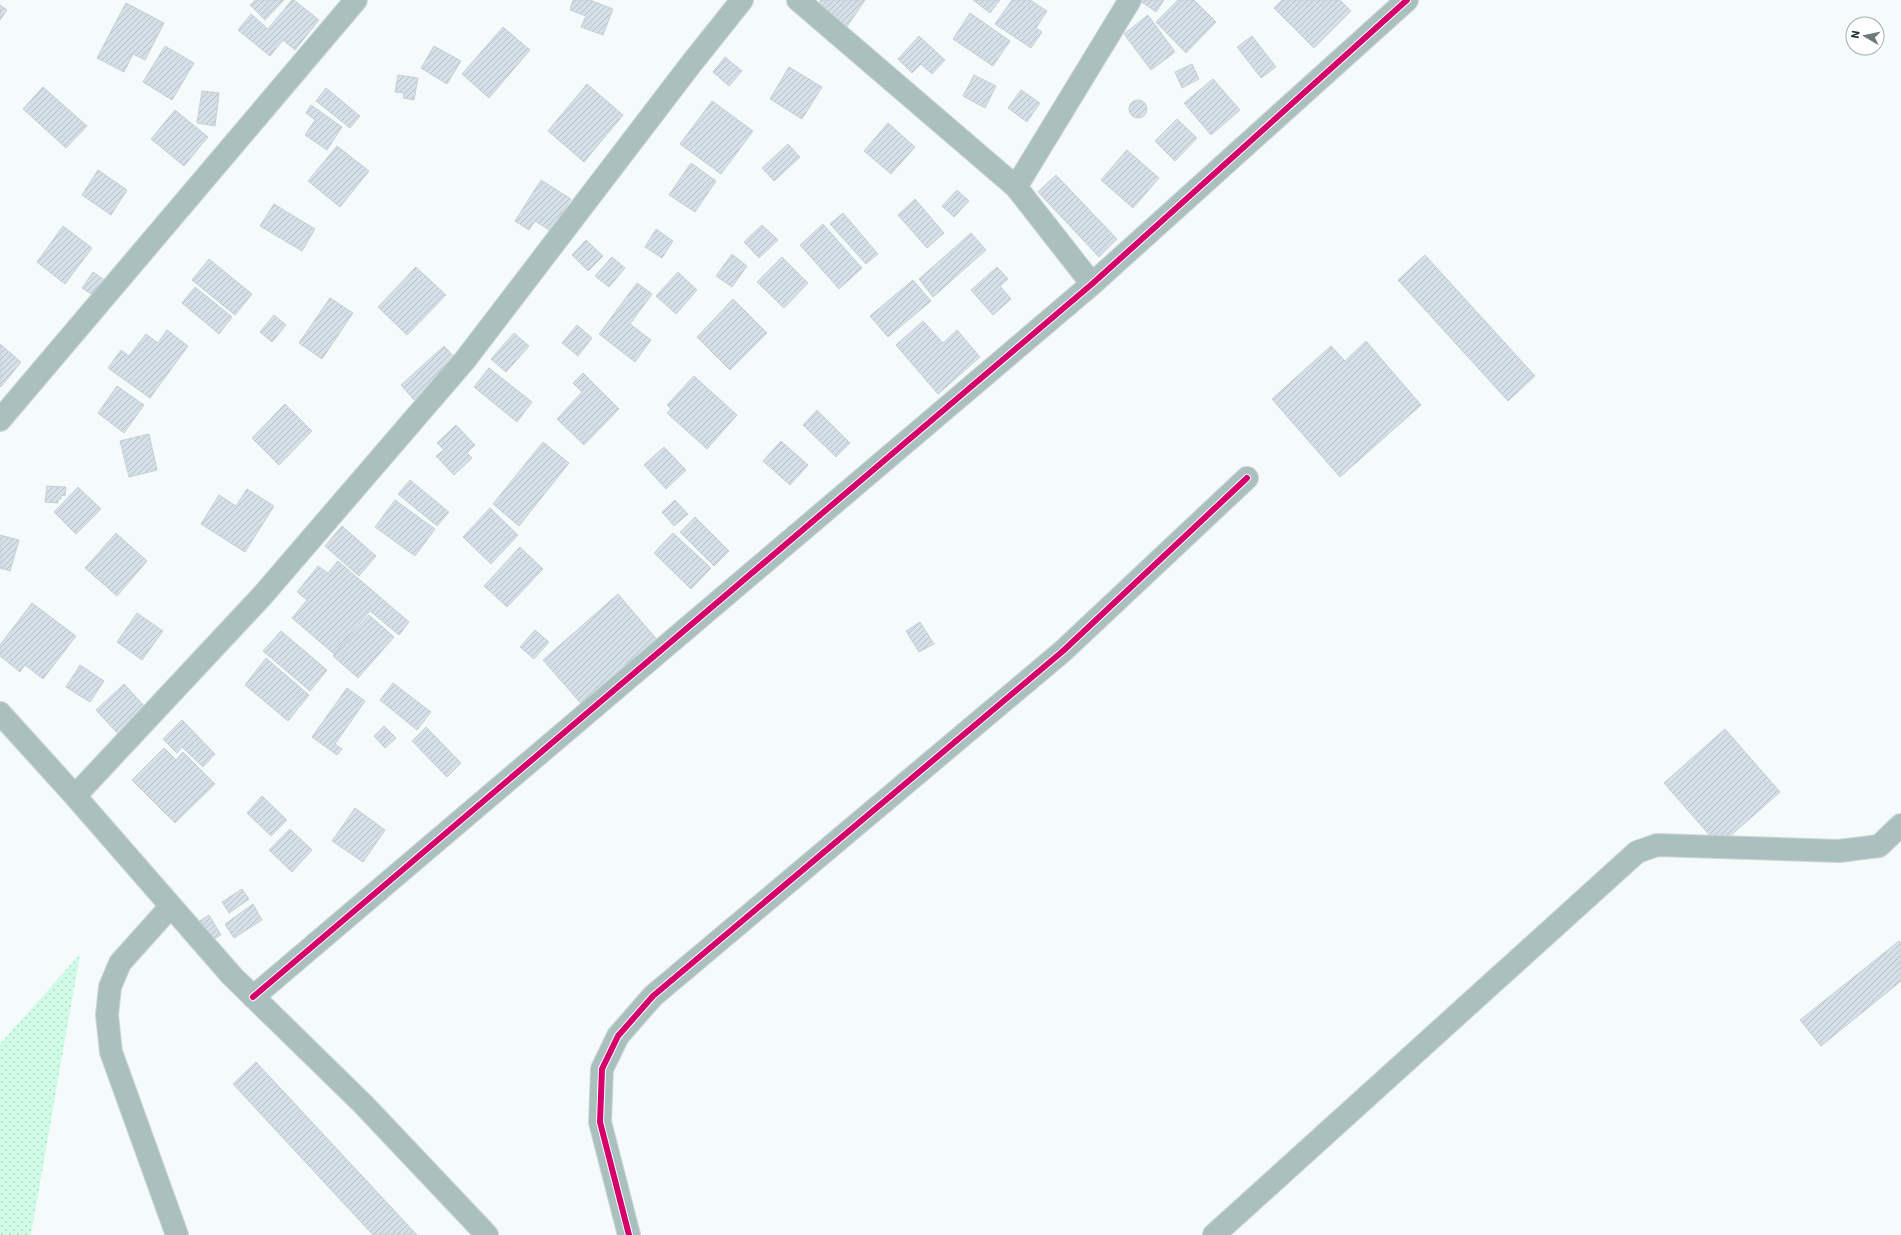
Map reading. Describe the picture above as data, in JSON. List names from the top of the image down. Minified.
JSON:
{"north":"left"}
